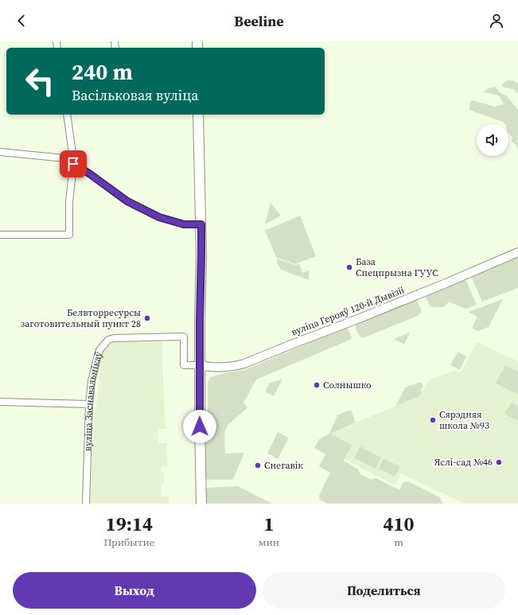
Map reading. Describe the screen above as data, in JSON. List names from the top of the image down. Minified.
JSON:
{"streets":{"street":["вуліца Герояў 120-й Дывізіі","вуліца Заснавальнікаў"]},"crossings":[["вуліца Герояў 120-й Дывізіі","вуліца Заснавальнікаў"]],"places":["База Спецпрызна ГУУС","Белвторресурсы заготовительный пункт 28","Солнышко","Сярэдняя школа №93","Яслі-сад №46","Снегавік"],"page":{"header":"Beeline","turn":["240 m","Васільковая вуліца"],"eta":["19:14","Прибытие","1","мин","410","m"],"buttons":["Выход","Поделиться"]}}
